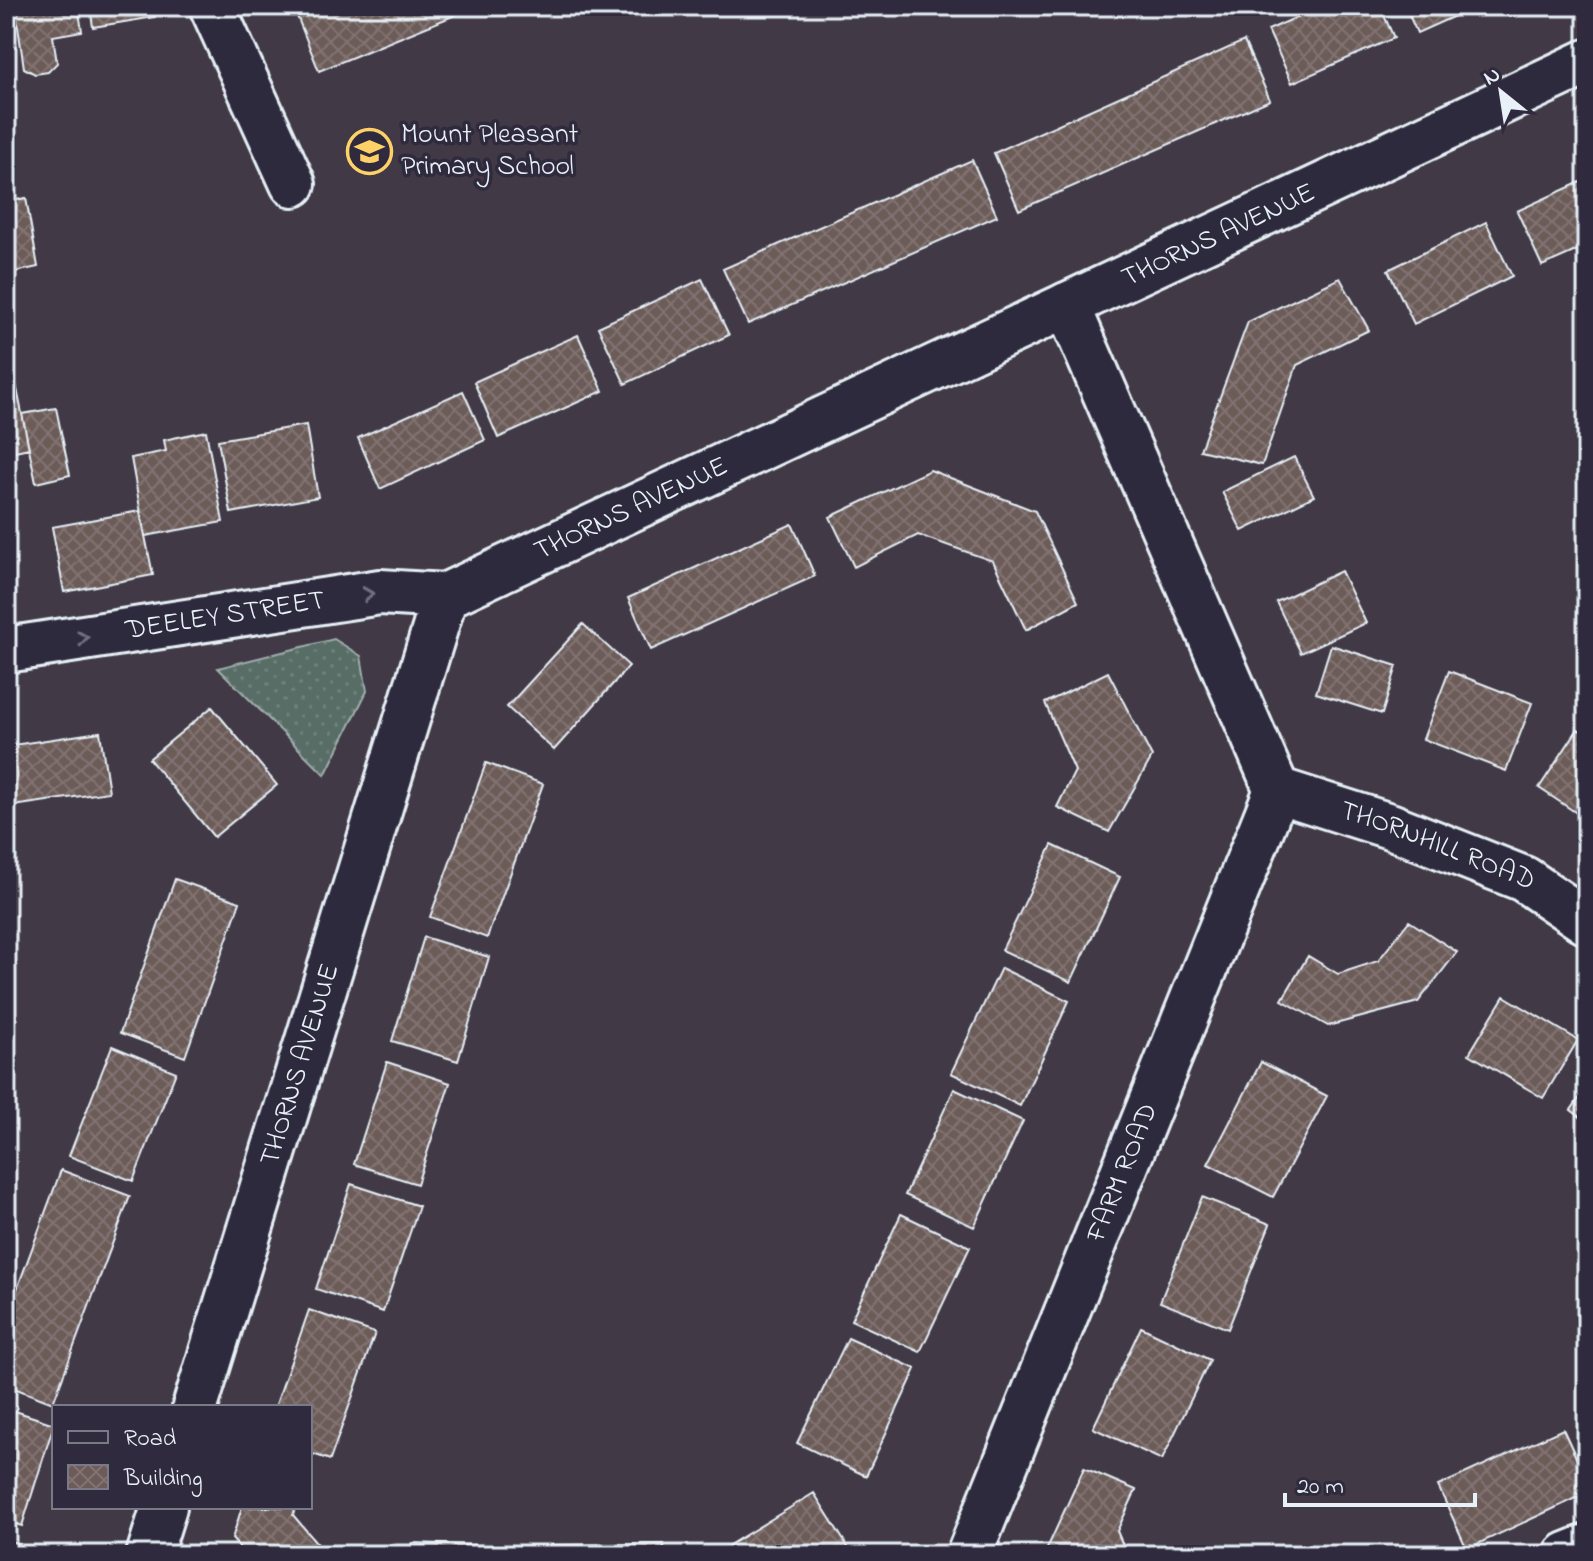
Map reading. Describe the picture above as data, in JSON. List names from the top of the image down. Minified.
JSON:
{"streets":{"street":["THORNS AVENUE","DEELEY STREET","THORNHILL ROAD","FARM ROAD"]},"crossings":[["THORNS AVENUE","DEELEY STREET"],["THORNHILL ROAD","FARM ROAD"]],"one_way":["DEELEY STREET"],"places":{"school or university":["Mount Pleasant Primary School"]},"legend":["Road","Building"],"scale_bar":"20 m","north":"top left"}
